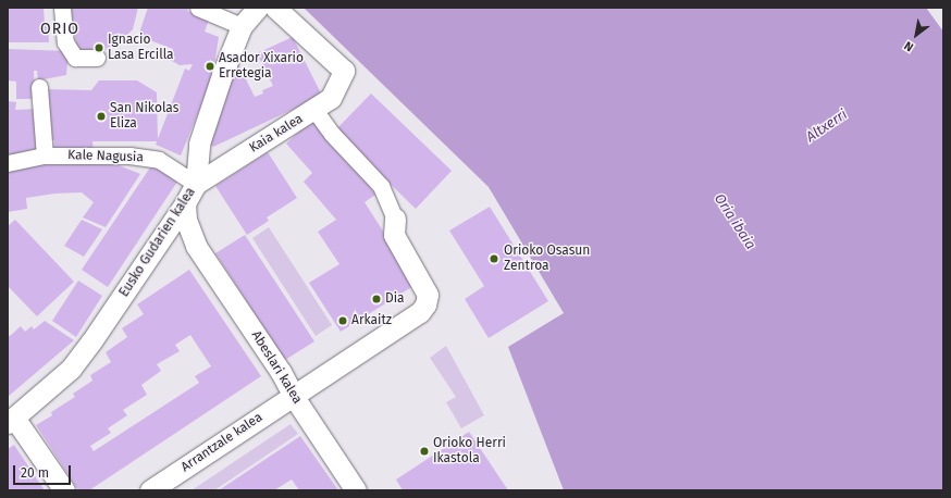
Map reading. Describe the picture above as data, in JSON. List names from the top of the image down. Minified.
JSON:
{"streets":{"street":["Kaia kalea","Kale Nagusia","Eusko Gudarien kalea","Abeslari kalea","Arrantzale kalea"]},"crossings":[["Kaia kalea","Kale Nagusia"],["Kaia kalea","Eusko Gudarien kalea"],["Kale Nagusia","Eusko Gudarien kalea"],["Eusko Gudarien kalea","Abeslari kalea"],["Abeslari kalea","Arrantzale kalea"]],"districts":["ORIO"],"water":["Altxerri","Oria ibaia"],"places":["Ignacio Lasa Ercilla","Asador Xixario Erretegia","San Nikolas Eliza","Orioko Osasun Zentroa","Dia","Arkaitz","Orioko Herri Ikastola"],"scale_bar":"20 m","north":"bottom left"}
